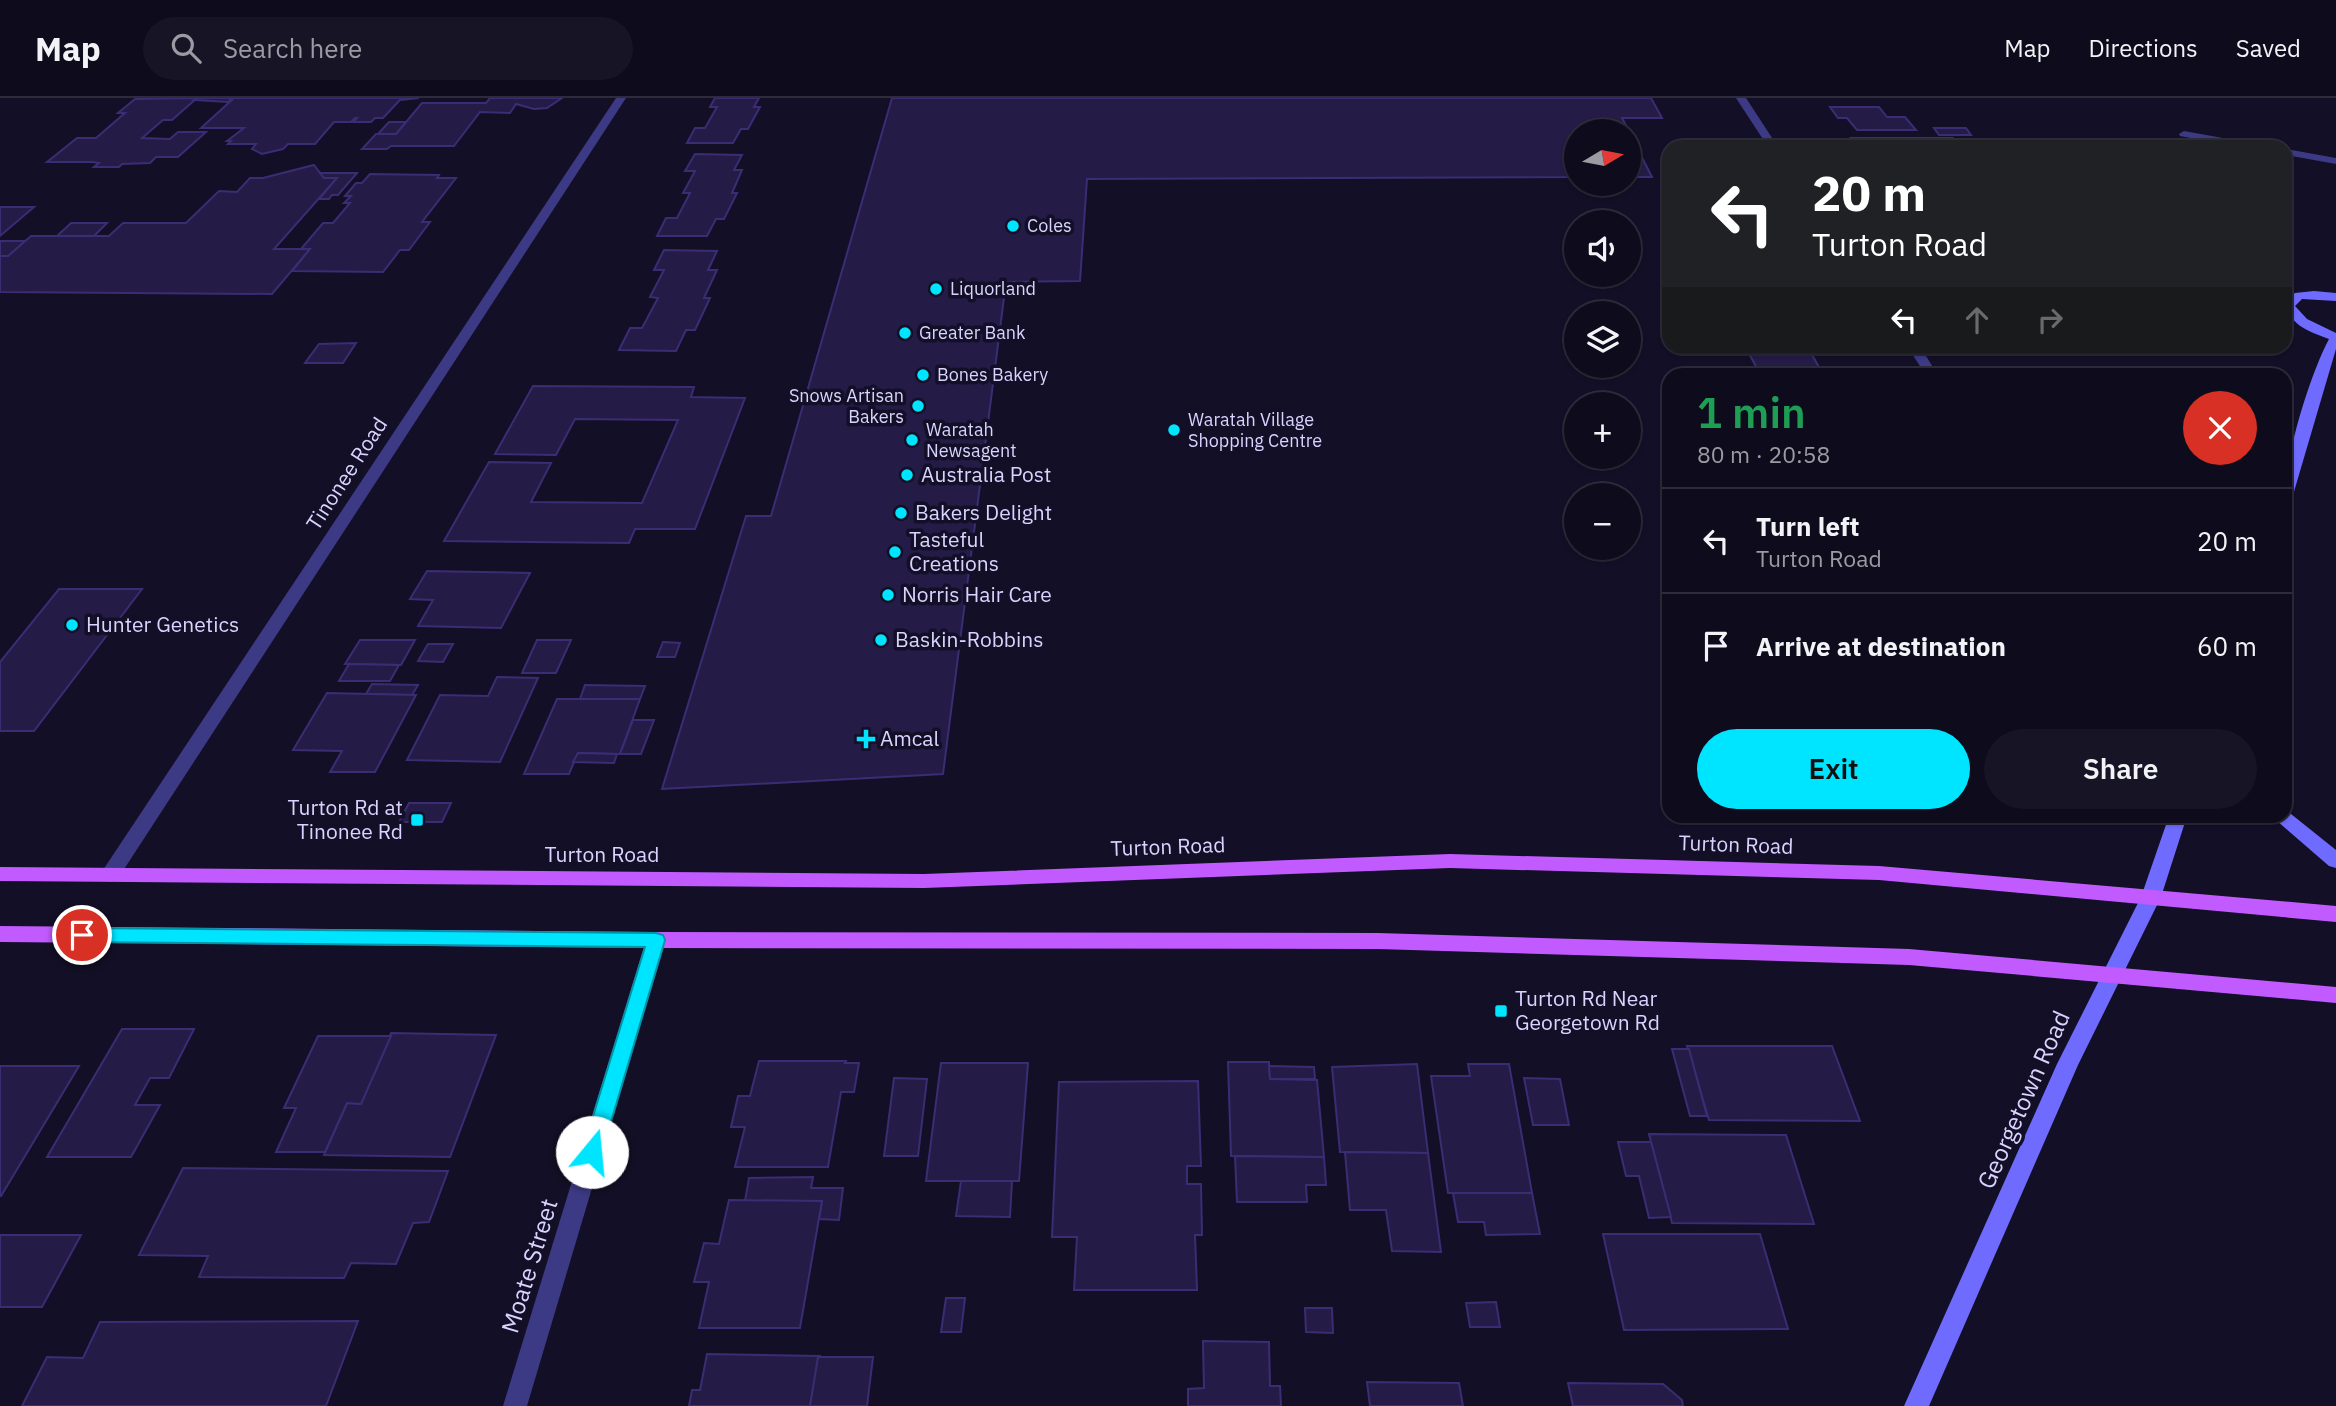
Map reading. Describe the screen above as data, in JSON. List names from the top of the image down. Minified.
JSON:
{"streets":{"main road":["Turton Road"],"street":["Tinonee Road","Georgetown Road","Moate Street"]},"crossings":[["Tinonee Road","Turton Road"],["Turton Road","Georgetown Road"]],"places":{"other":["Coles","Liquorland","Greater Bank","Bones Bakery","Snows Artisan Bakers","Waratah Village Shopping Centre","Waratah Newsagent","Australia Post","Bakers Delight","Tasteful Creations","Norris Hair Care","Hunter Genetics","Baskin-Robbins"],"health":["Amcal"],"transit":["Turton Rd at Tinonee Rd","Turton Rd Near Georgetown Rd"]},"north":"right","page":{"header":"Map","search":"Search here","nav":["Map","Directions","Saved"],"map_buttons":["+","−"],"turn":["20 m","Turton Road"],"heading":["1 min","80 m · 20:58"],"list":[{"name":"Turn left","note":"Turton Road","value":"20 m"},{"name":"Arrive at destination","value":"60 m"}],"buttons":["Exit","Share"]}}
